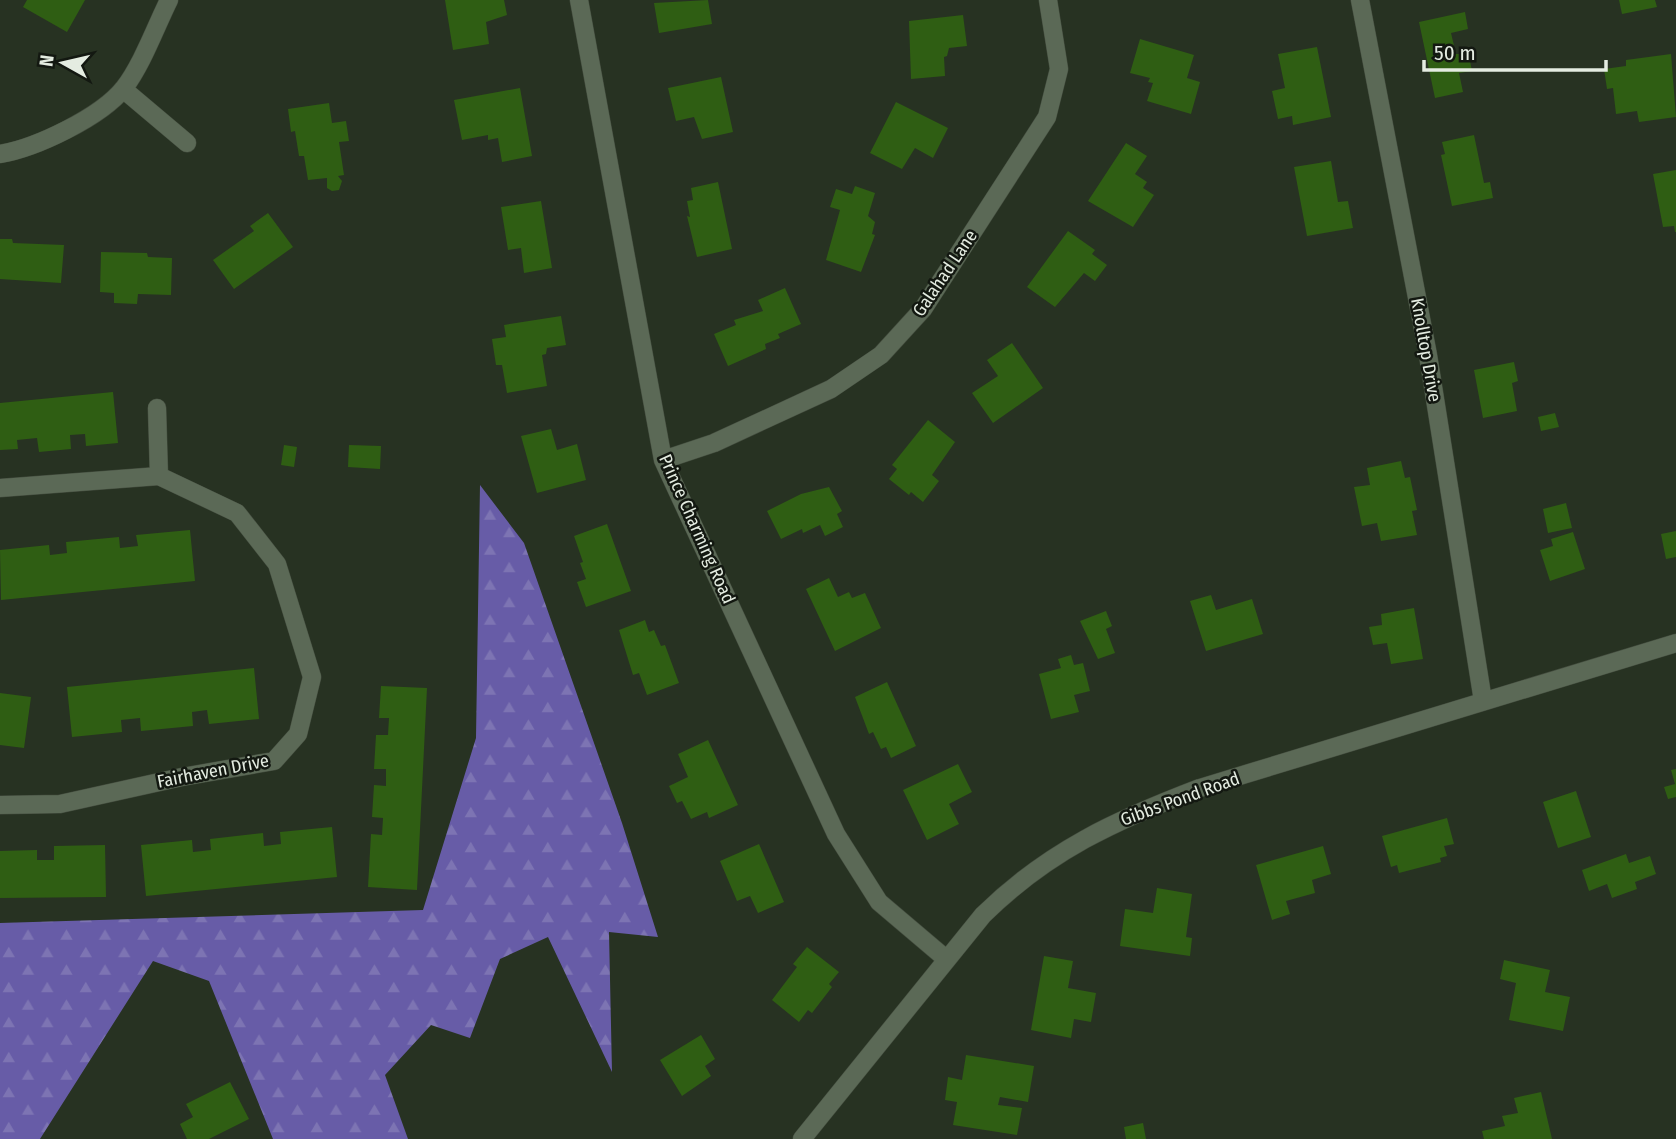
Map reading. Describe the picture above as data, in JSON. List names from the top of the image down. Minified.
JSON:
{"streets":{"street":["Galahad Lane","Knolltop Drive","Prince Charming Road","Fairhaven Drive","Gibbs Pond Road"]},"crossings":[["Galahad Lane","Prince Charming Road"],["Knolltop Drive","Gibbs Pond Road"],["Prince Charming Road","Gibbs Pond Road"]],"scale_bar":"50 m","north":"left"}
